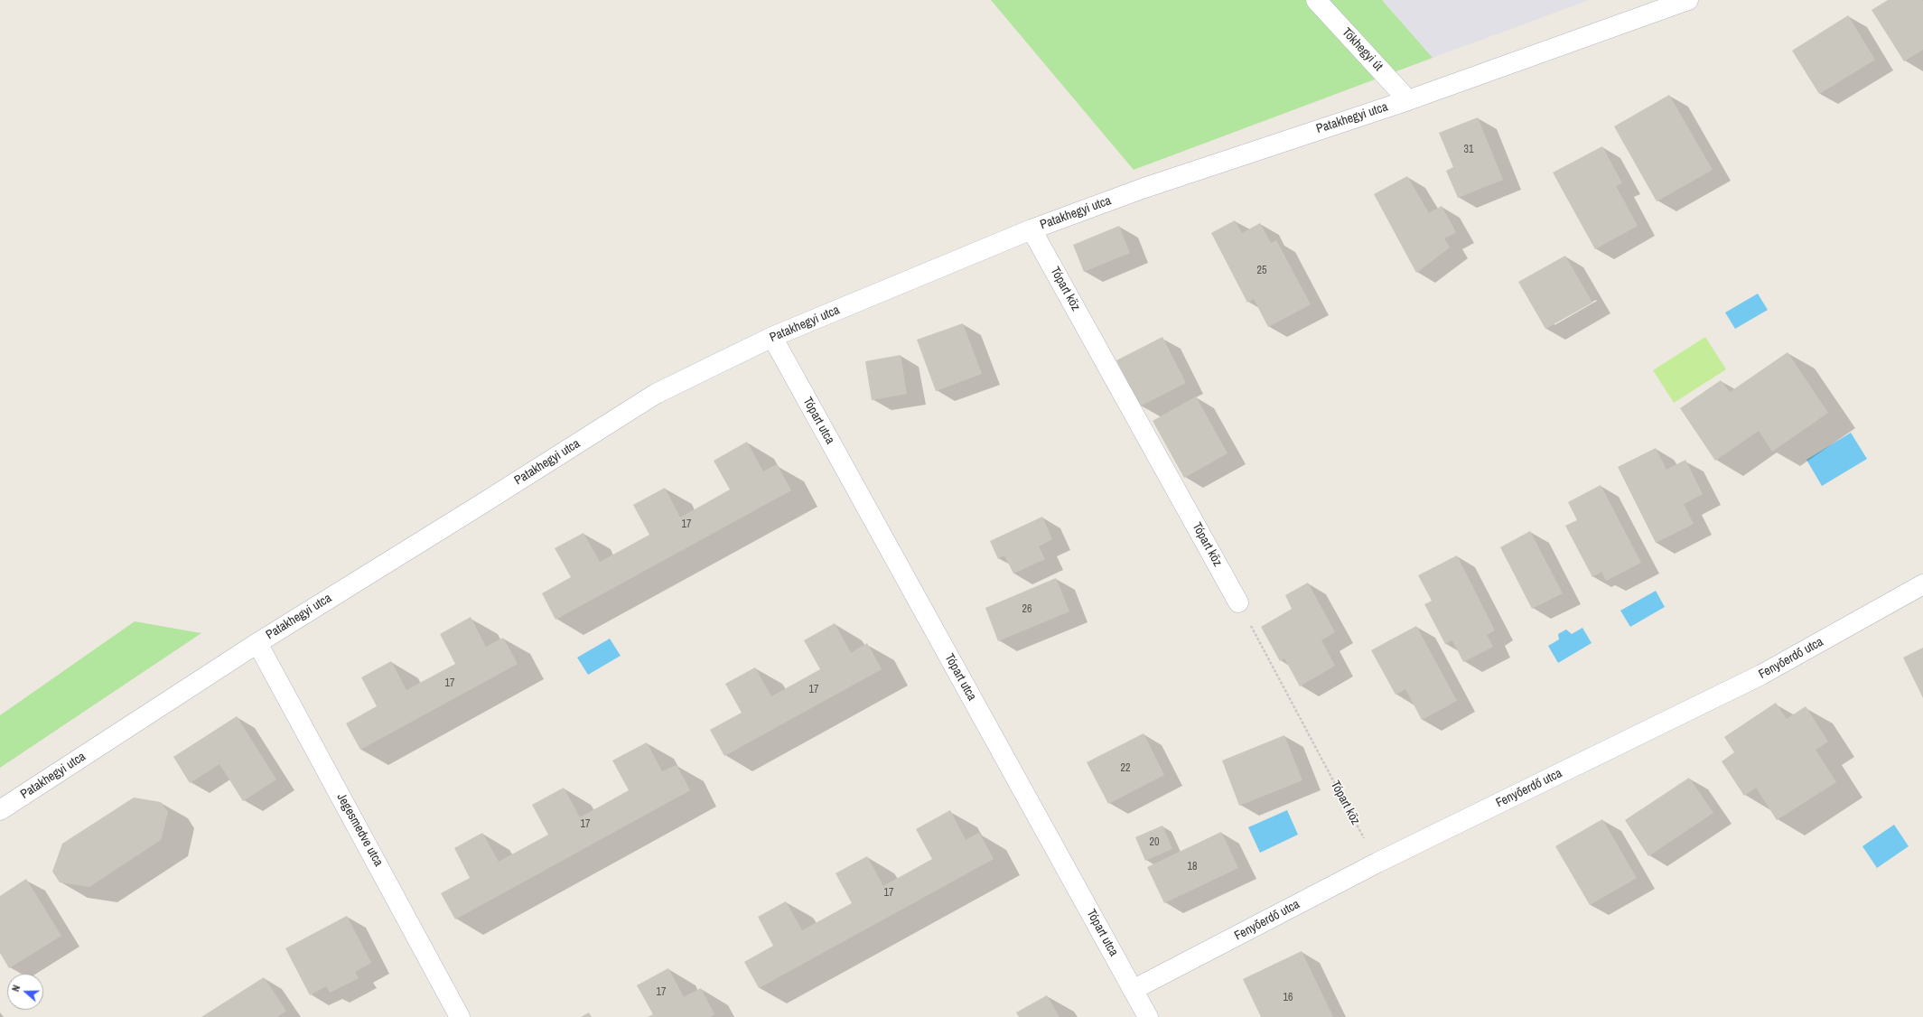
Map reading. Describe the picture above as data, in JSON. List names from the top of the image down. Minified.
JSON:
{"streets":{"street":["Tökhegyi út","Patakhegyi utca","Tópart köz","Tópart utca","Fenyőerdő utca","Jegesmedve utca"]},"crossings":[["Tökhegyi út","Patakhegyi utca"],["Patakhegyi utca","Tópart köz"],["Patakhegyi utca","Tópart utca"],["Patakhegyi utca","Jegesmedve utca"],["Tópart köz","Fenyőerdő utca"],["Tópart utca","Fenyőerdő utca"]],"house_numbers":["31","25","17","26","17","17","22","17","20","18","17","17","16"],"north":"left"}
